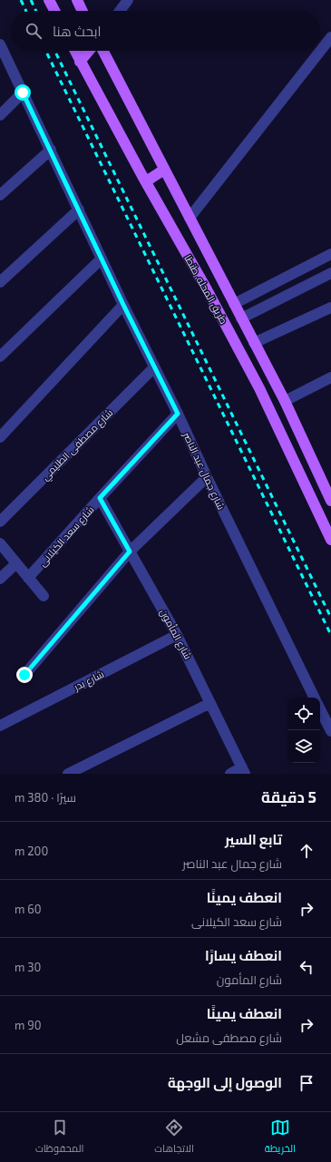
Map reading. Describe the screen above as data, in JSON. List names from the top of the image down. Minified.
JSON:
{"streets":{"main road":["طريق المحله, طنطا"],"street":["شارع مصطفى الطليمي","شارع جمال عبد الناصر","شارع سعد الكيلانى","شارع المأمون","شارع بدر"]},"crossings":[["شارع مصطفى الطليمي","شارع جمال عبد الناصر"],["شارع جمال عبد الناصر","شارع سعد الكيلانى"],["شارع سعد الكيلانى","شارع المأمون"],["شارع المأمون","شارع بدر"]],"page":{"search":"ابحث هنا","heading":["5 دقيقة","سيرًا · 380 m"],"list":[["تابع السير","شارع جمال عبد الناصر","200 m"],["انعطف يمينًا","شارع سعد الكيلانى","60 m"],["انعطف يسارًا","شارع المأمون","30 m"],["انعطف يمينًا","شارع مصطفى مشعل","90 m"],"الوصول إلى الوجهة"],"nav":["الخريطة","الاتجاهات","المحفوظات"]}}
